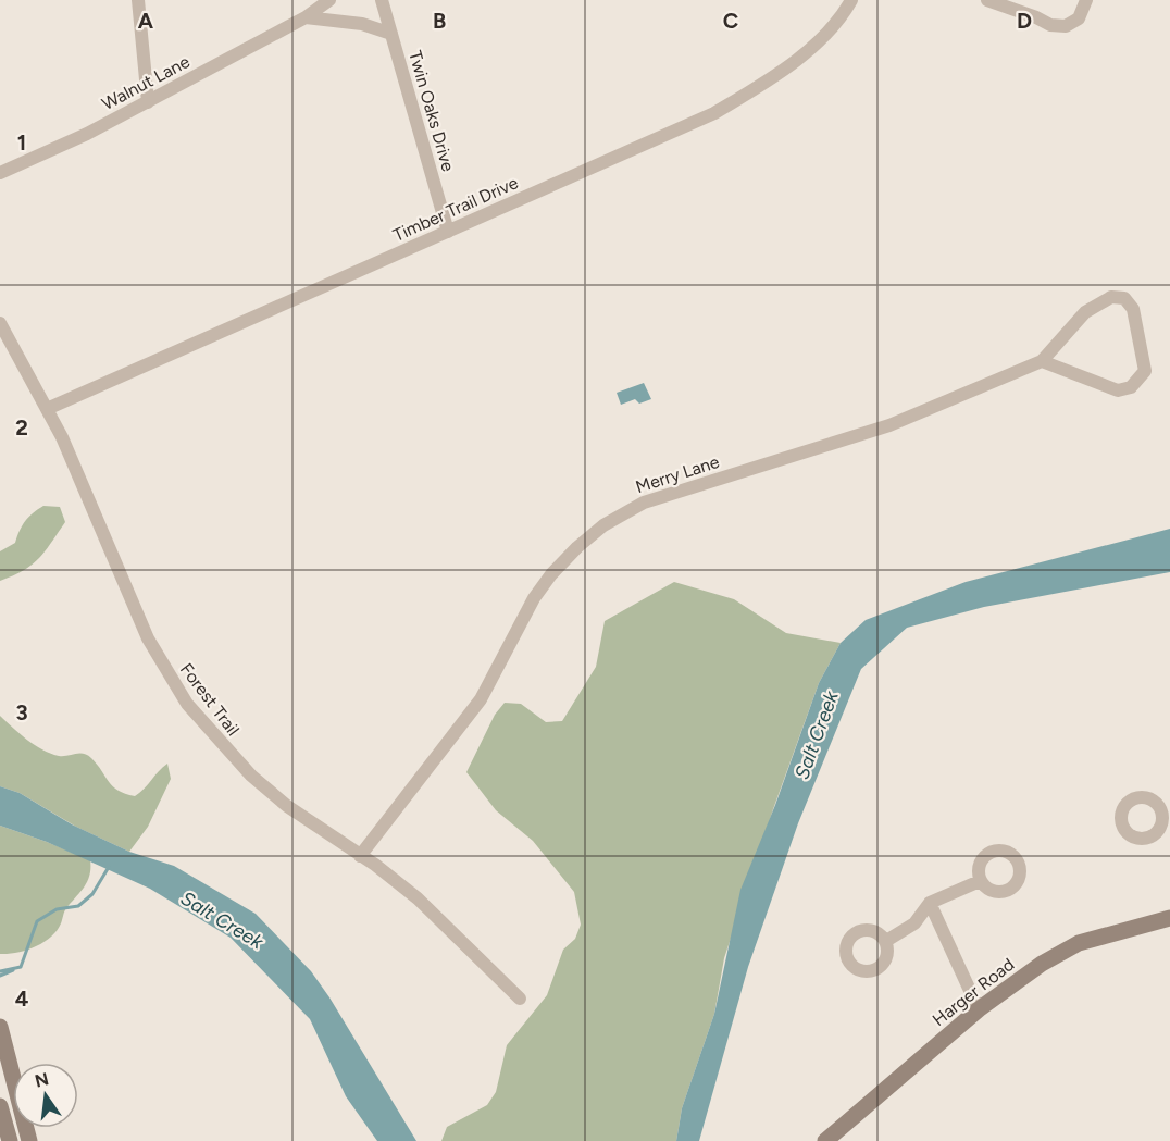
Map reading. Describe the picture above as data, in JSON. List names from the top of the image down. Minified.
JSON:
{"streets":{"street":["Walnut Lane","Twin Oaks Drive","Timber Trail Drive","Merry Lane","Forest Trail","Harger Road"]},"crossings":[["Twin Oaks Drive","Timber Trail Drive"],["Timber Trail Drive","Forest Trail"],["Merry Lane","Forest Trail"]],"water":["Salt Creek"],"north":"top","grid":{"columns":["A","B","C","D"],"rows":["1","2","3","4"]}}
